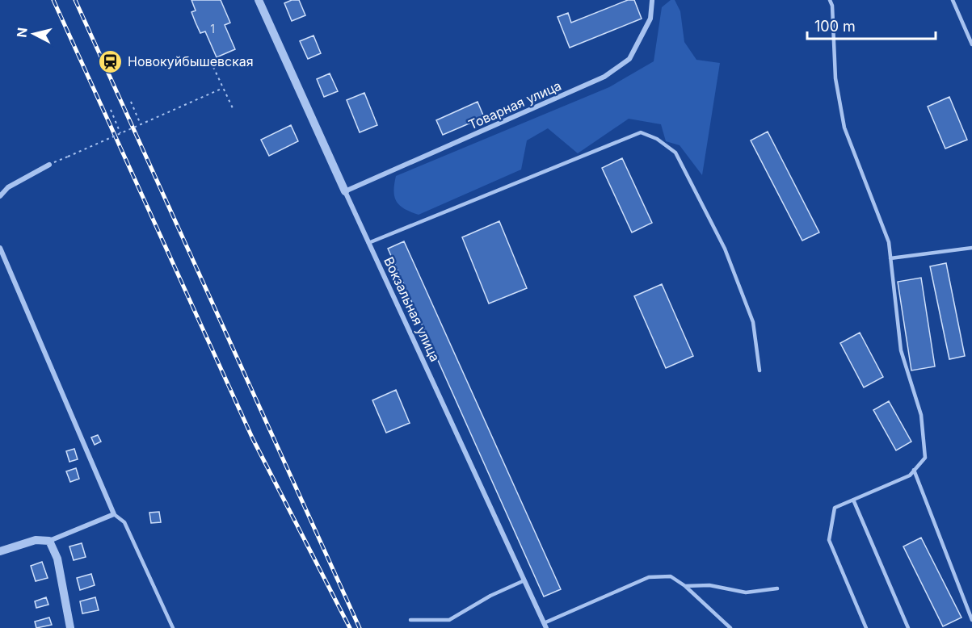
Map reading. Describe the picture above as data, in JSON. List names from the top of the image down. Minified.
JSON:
{"streets":{"street":["Товарная улица","Вокзальная улица"]},"crossings":[["Товарная улица","Вокзальная улица"]],"places":{"station":["Новокуйбышевская"]},"house_numbers":["1"],"scale_bar":"100 m","north":"left"}
